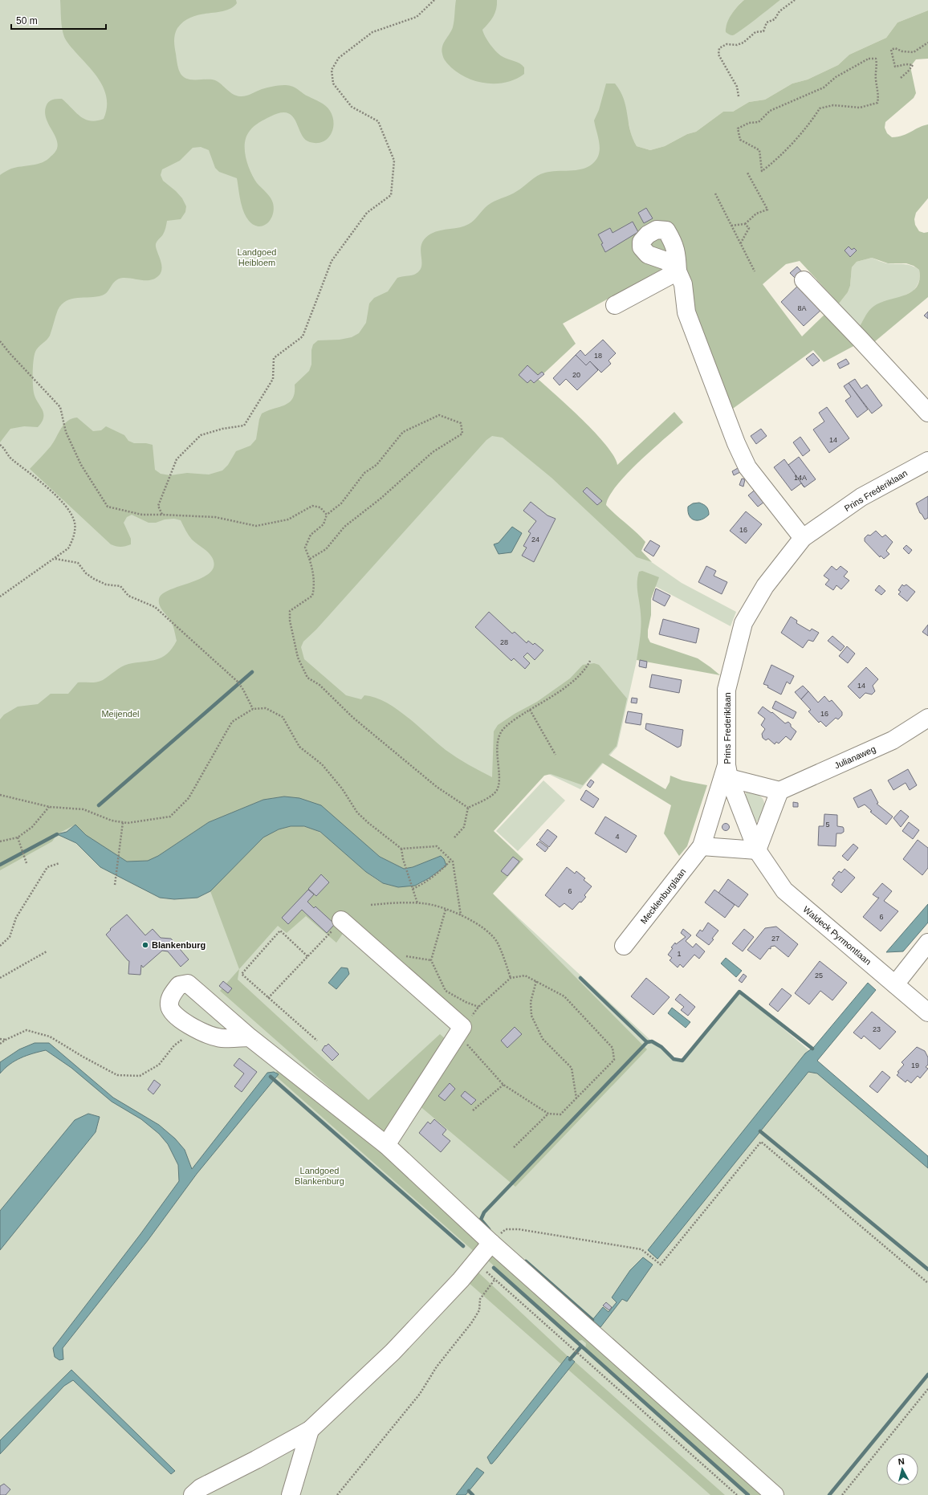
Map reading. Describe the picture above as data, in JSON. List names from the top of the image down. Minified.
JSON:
{"streets":{"street":["Prins Frederiklaan","Julianaweg","Mecklenburglaan","Waldeck Pyrmontlaan"]},"crossings":[["Prins Frederiklaan","Mecklenburglaan"],["Prins Frederiklaan","Waldeck Pyrmontlaan"]],"parks":["Landgoed Heibloem","Meijendel","Landgoed Blankenburg"],"places":["Blankenburg"],"house_numbers":["8A","18","20","14","14A","16","24","28","14","16","5","4","6","6","27","1","25","23","19"],"scale_bar":"50 m","north":"top"}
